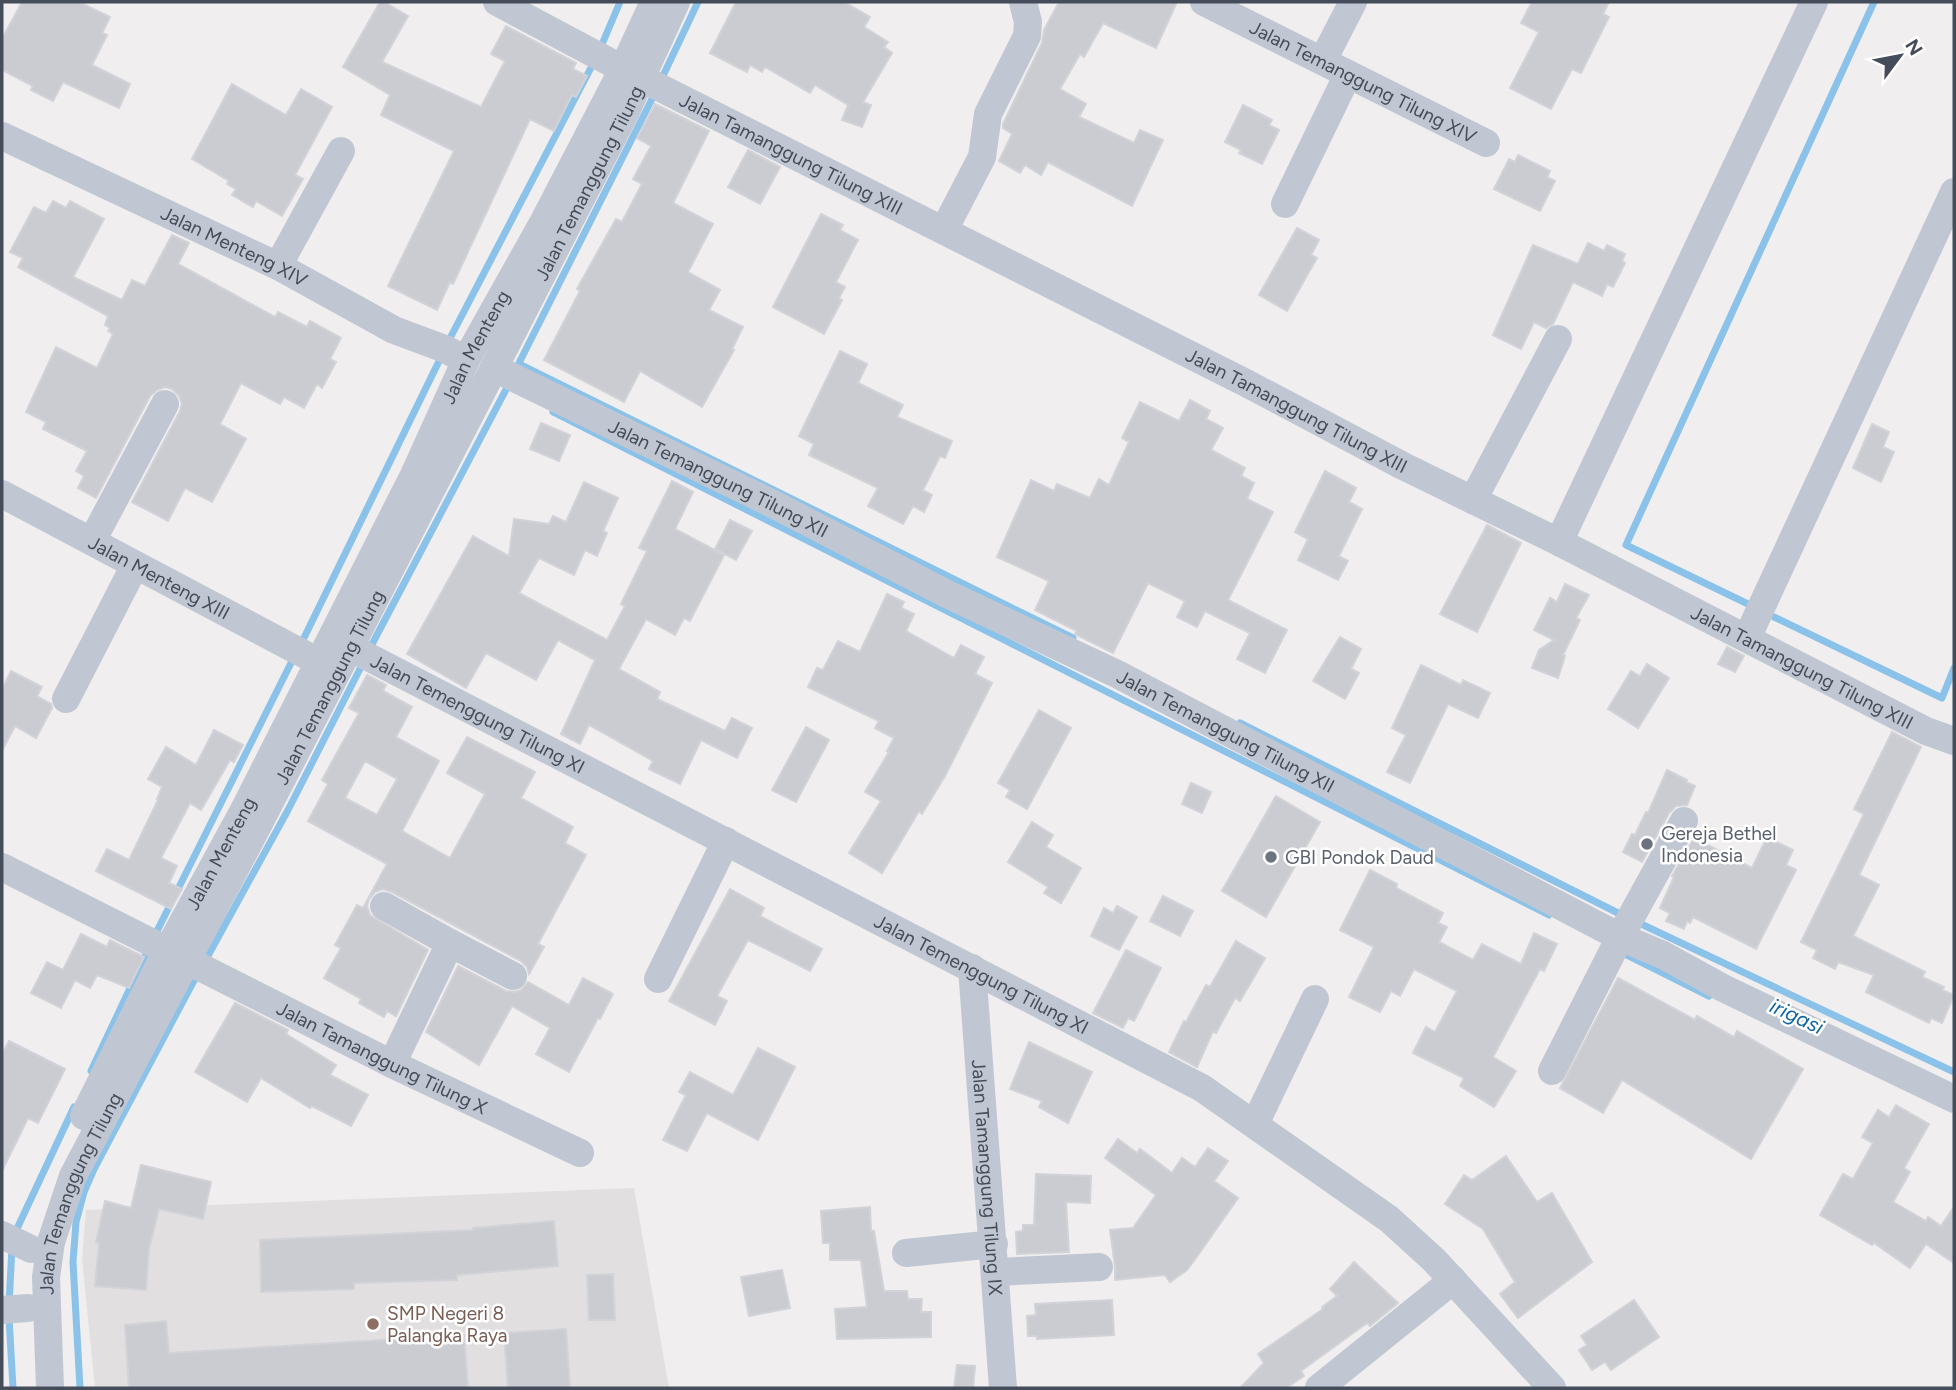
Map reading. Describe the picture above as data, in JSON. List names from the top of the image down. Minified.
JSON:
{"streets":{"street":["Jalan Temanggung Tilung XIV","Jalan Tamanggung Tilung XIII","Jalan Temanggung Tilung","Jalan Menteng XIV","Jalan Menteng","Jalan Temanggung Tilung XII","Jalan Menteng XIII","Jalan Temenggung Tilung XI","Jalan Tamanggung Tilung X","Jalan Tamanggung Tilung IX"]},"crossings":[["Jalan Tamanggung Tilung XIII","Jalan Temanggung Tilung"],["Jalan Tamanggung Tilung XIII","Jalan Menteng"],["Jalan Temanggung Tilung","Jalan Menteng"],["Jalan Temanggung Tilung","Jalan Temanggung Tilung XII"],["Jalan Temanggung Tilung","Jalan Temenggung Tilung XI"],["Jalan Temanggung Tilung","Jalan Tamanggung Tilung X"],["Jalan Menteng XIV","Jalan Menteng"],["Jalan Menteng","Jalan Menteng XIII"],["Jalan Menteng","Jalan Tamanggung Tilung X"],["Jalan Temenggung Tilung XI","Jalan Tamanggung Tilung IX"]],"water":["irigasi"],"places":["Gereja Bethel Indonesia","GBI Pondok Daud","SMP Negeri 8 Palangka Raya"],"north":"top right"}
